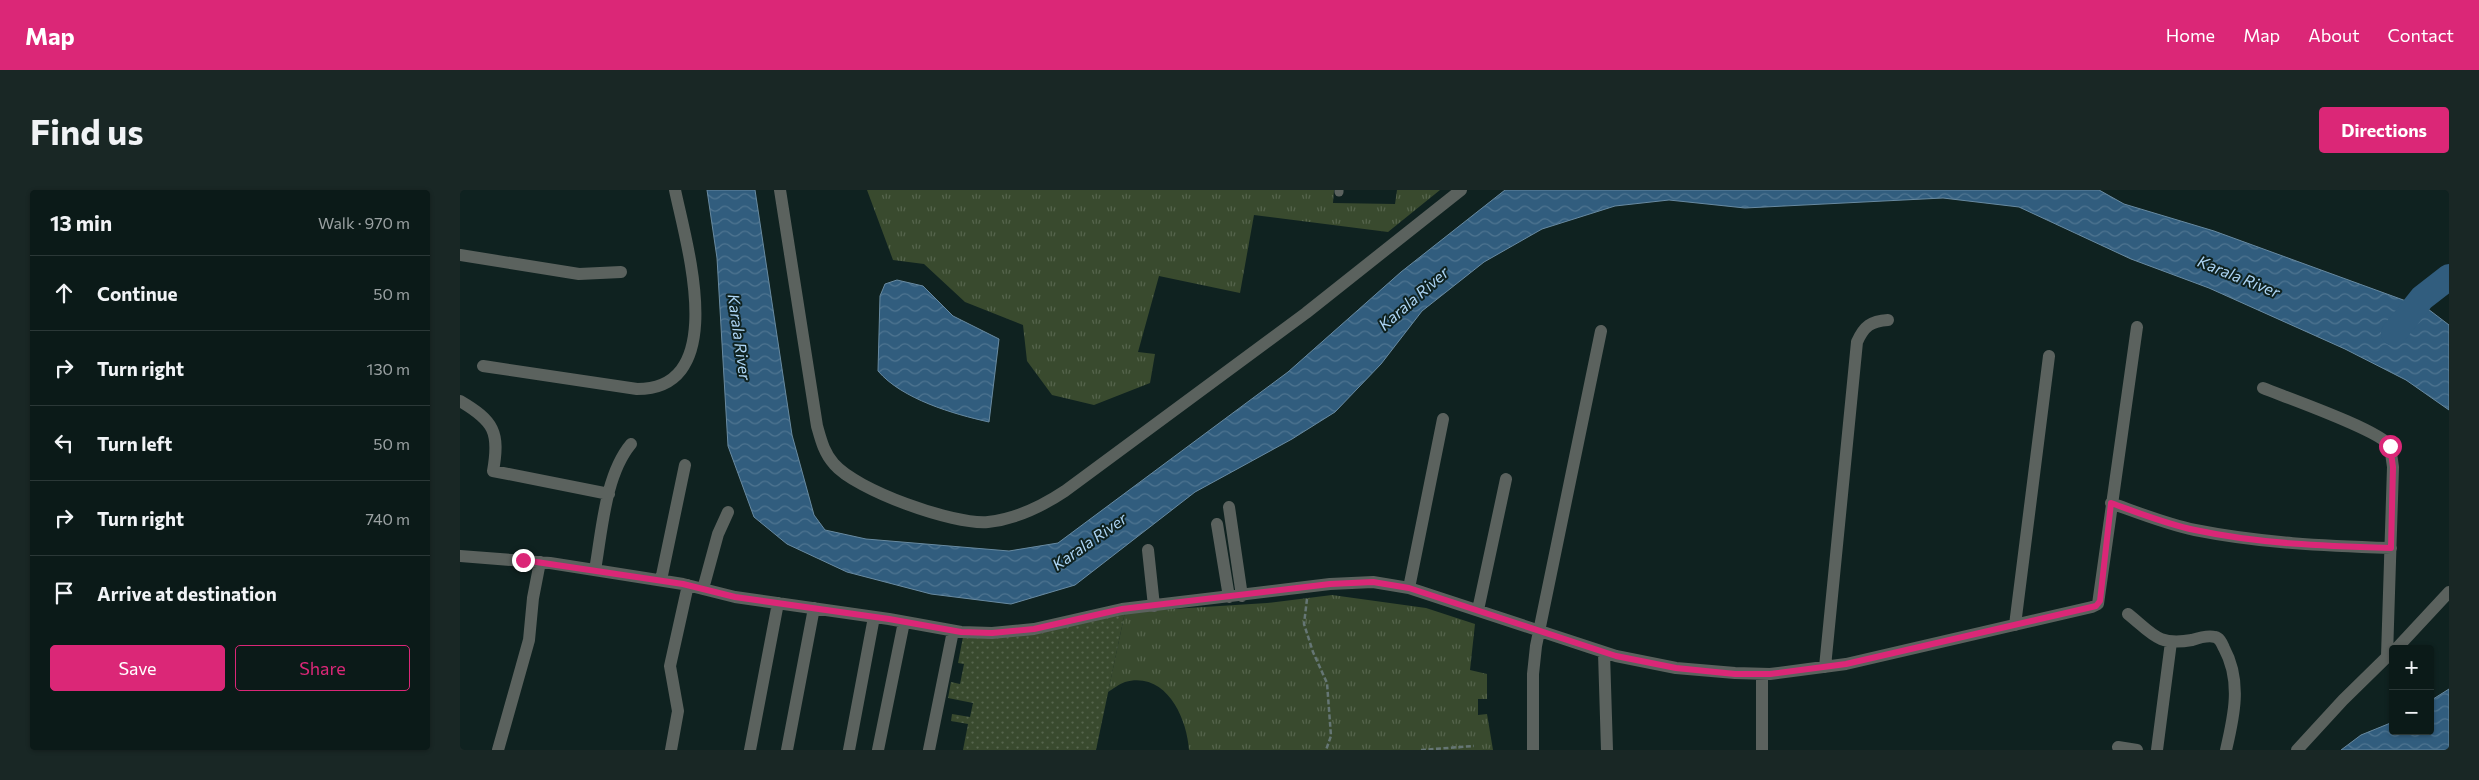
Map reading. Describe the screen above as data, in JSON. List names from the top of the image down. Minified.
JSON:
{"water":["Karala River"],"page":{"header":"Map","nav":["Home","Map","About","Contact"],"buttons":["Directions",["Save","Share"]],"title":"Find us","heading":["13 min","Walk · 970 m"],"list":[["Continue","50 m"],["Turn right","130 m"],["Turn left","50 m"],["Turn right","740 m"],"Arrive at destination"],"map_buttons":["+","−"]}}
